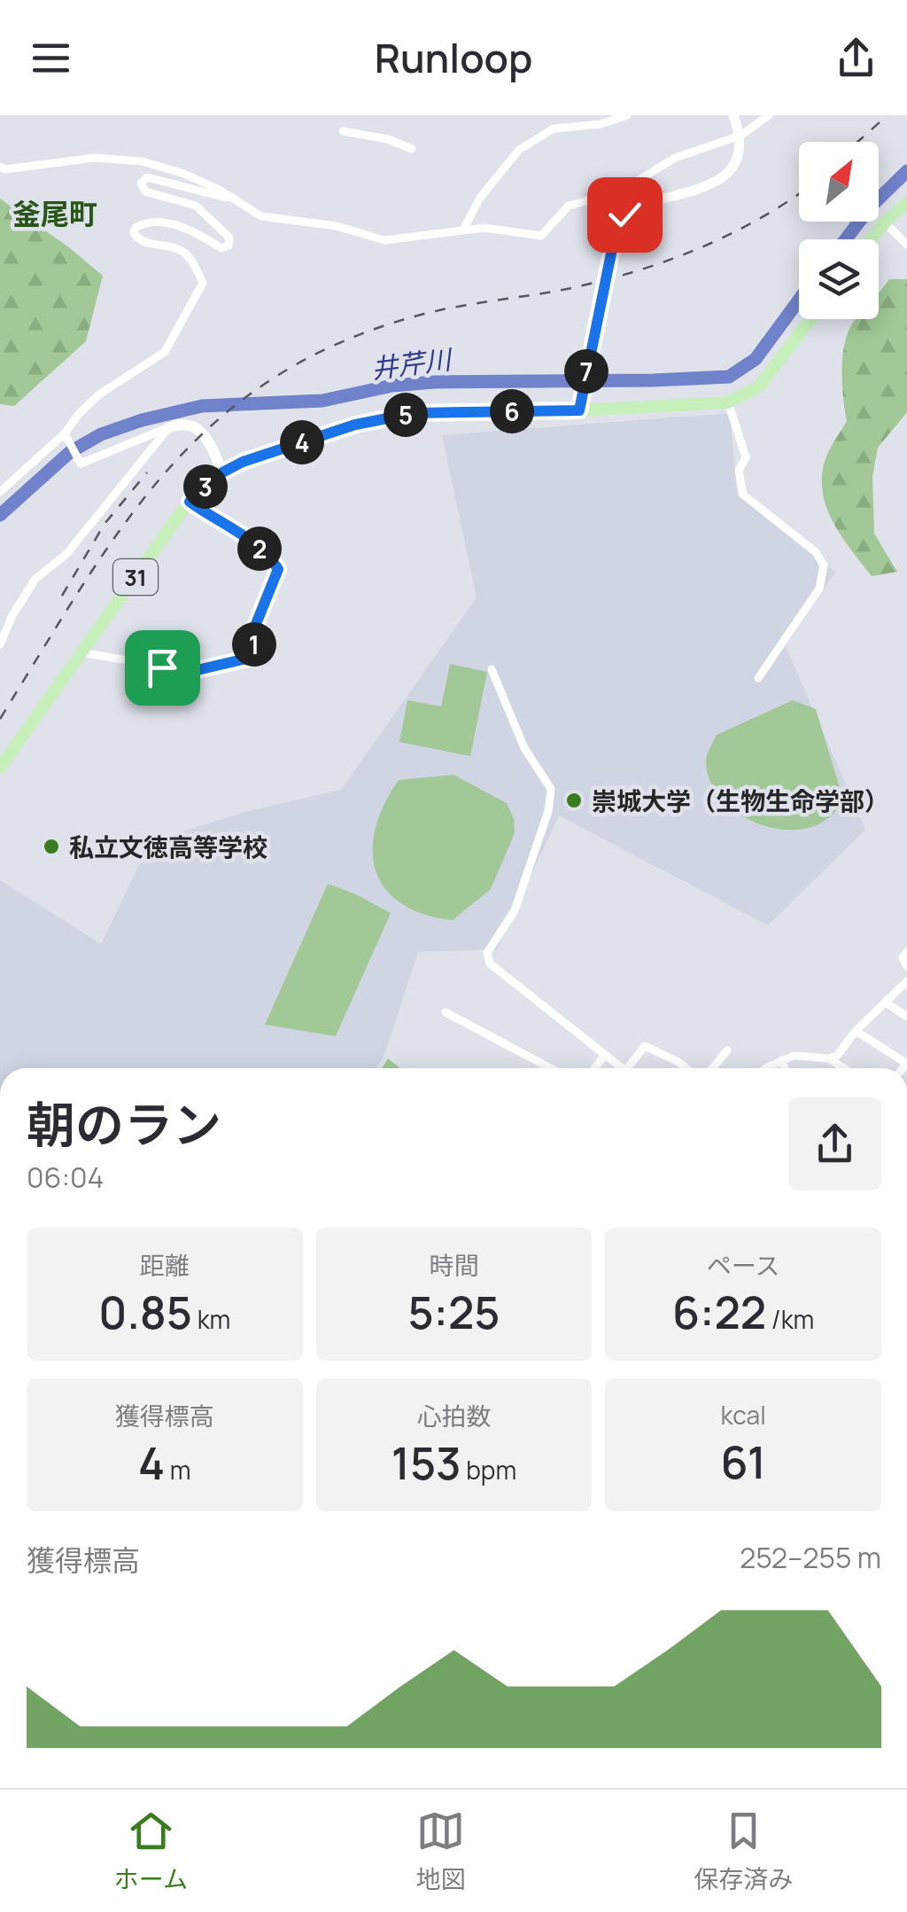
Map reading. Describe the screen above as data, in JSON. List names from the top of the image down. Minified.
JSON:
{"streets":{"main road":["31"]},"districts":["釜尾町"],"water":["井芹川"],"places":["崇城大学（生物生命学部）","私立文徳高等学校"],"north":"top right","page":{"header":"Runloop","pins":["7","6","5","4","3","2","1"],"heading":["朝のラン","06:04"],"stats":[["距離","0.85 km"],["時間","5:25"],["ペース","6:22 /km"],["獲得標高","4 m"],["心拍数","153 bpm"],["kcal","61"]],"chart":["獲得標高","252–255 m"],"tabs":["ホーム","地図","保存済み"]}}
